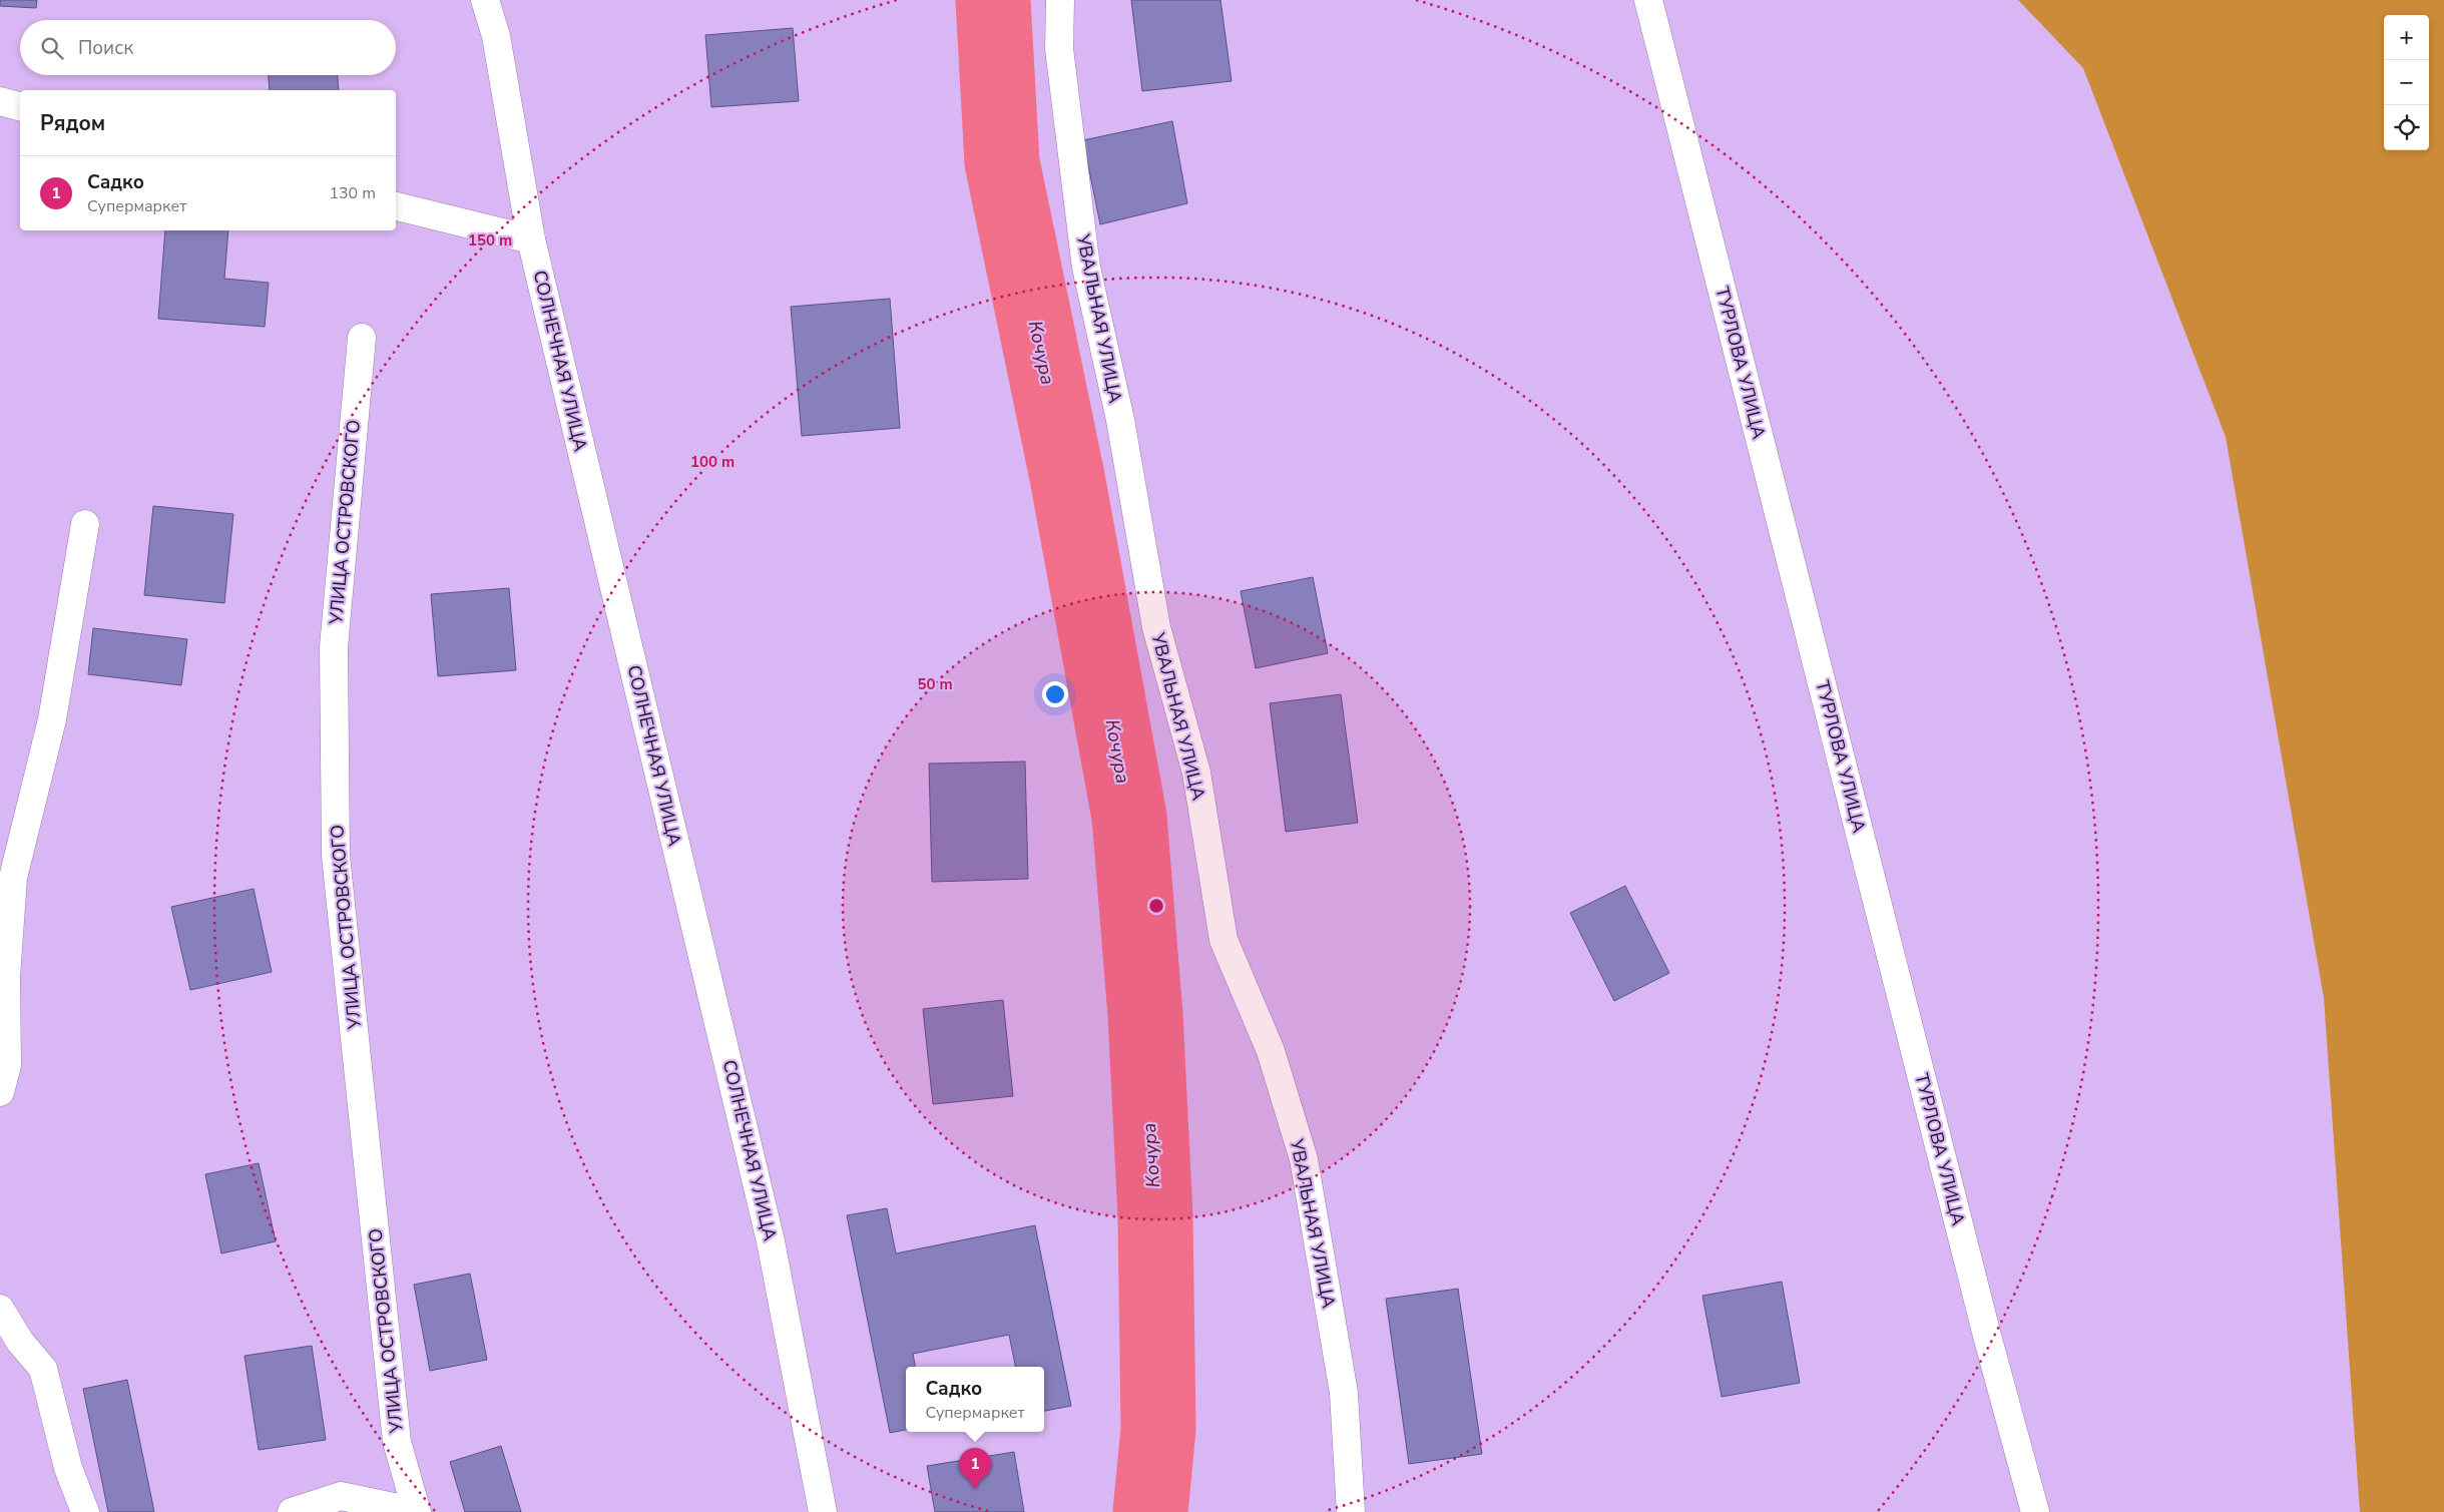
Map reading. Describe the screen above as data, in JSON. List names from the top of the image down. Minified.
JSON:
{"streets":{"street":["УВАЛЬНАЯ УЛИЦА","СОЛНЕЧНАЯ УЛИЦА","ТУРЛОВА УЛИЦА","УЛИЦА ОСТРОВСКОГО"]},"water":["Кочура"],"page":{"map_buttons":["+","−"],"search":"Поиск","heading":"Рядом","list":[{"mark":"1","name":"Садко","note":"Супермаркет","value":"130 m"}],"popup":["Садко","Супермаркет"],"pins":"1"},"rings":["150 m","100 m","50 m"]}
